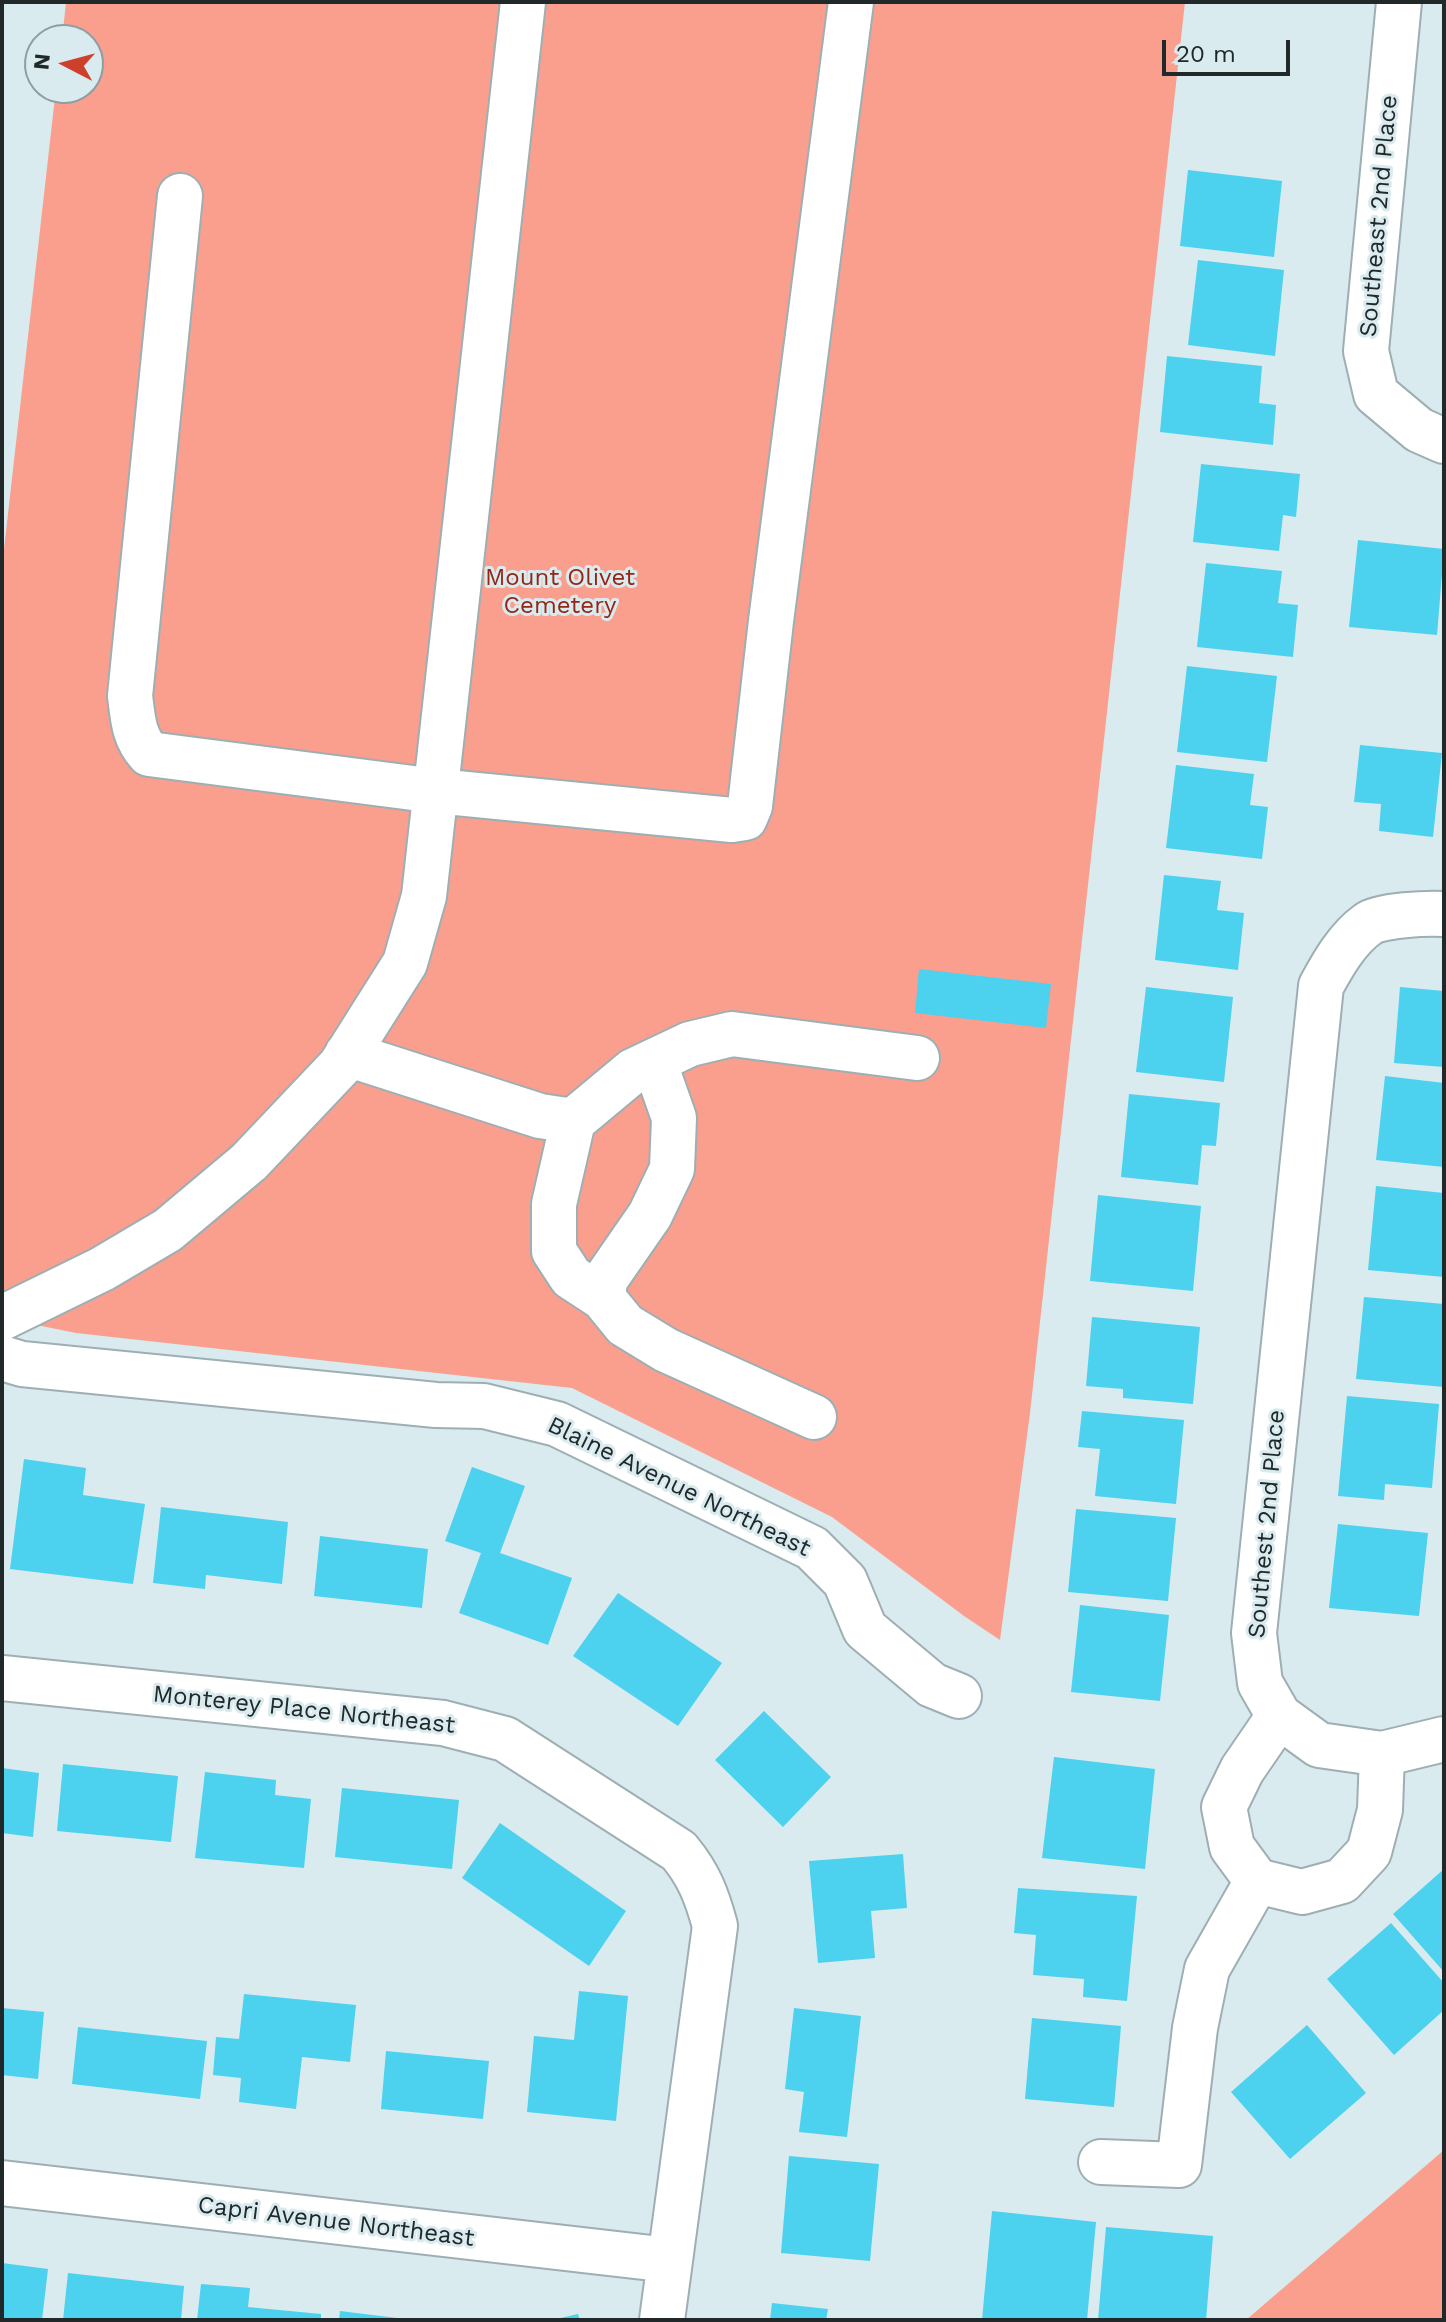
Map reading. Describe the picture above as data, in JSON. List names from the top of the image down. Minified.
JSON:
{"streets":{"street":["Southeast 2nd Place","Blaine Avenue Northeast","Southest 2nd Place","Monterey Place Northeast","Capri Avenue Northeast"]},"crossings":[["Monterey Place Northeast","Capri Avenue Northeast"]],"parks":["Mount Olivet Cemetery"],"scale_bar":"20 m","north":"left"}
